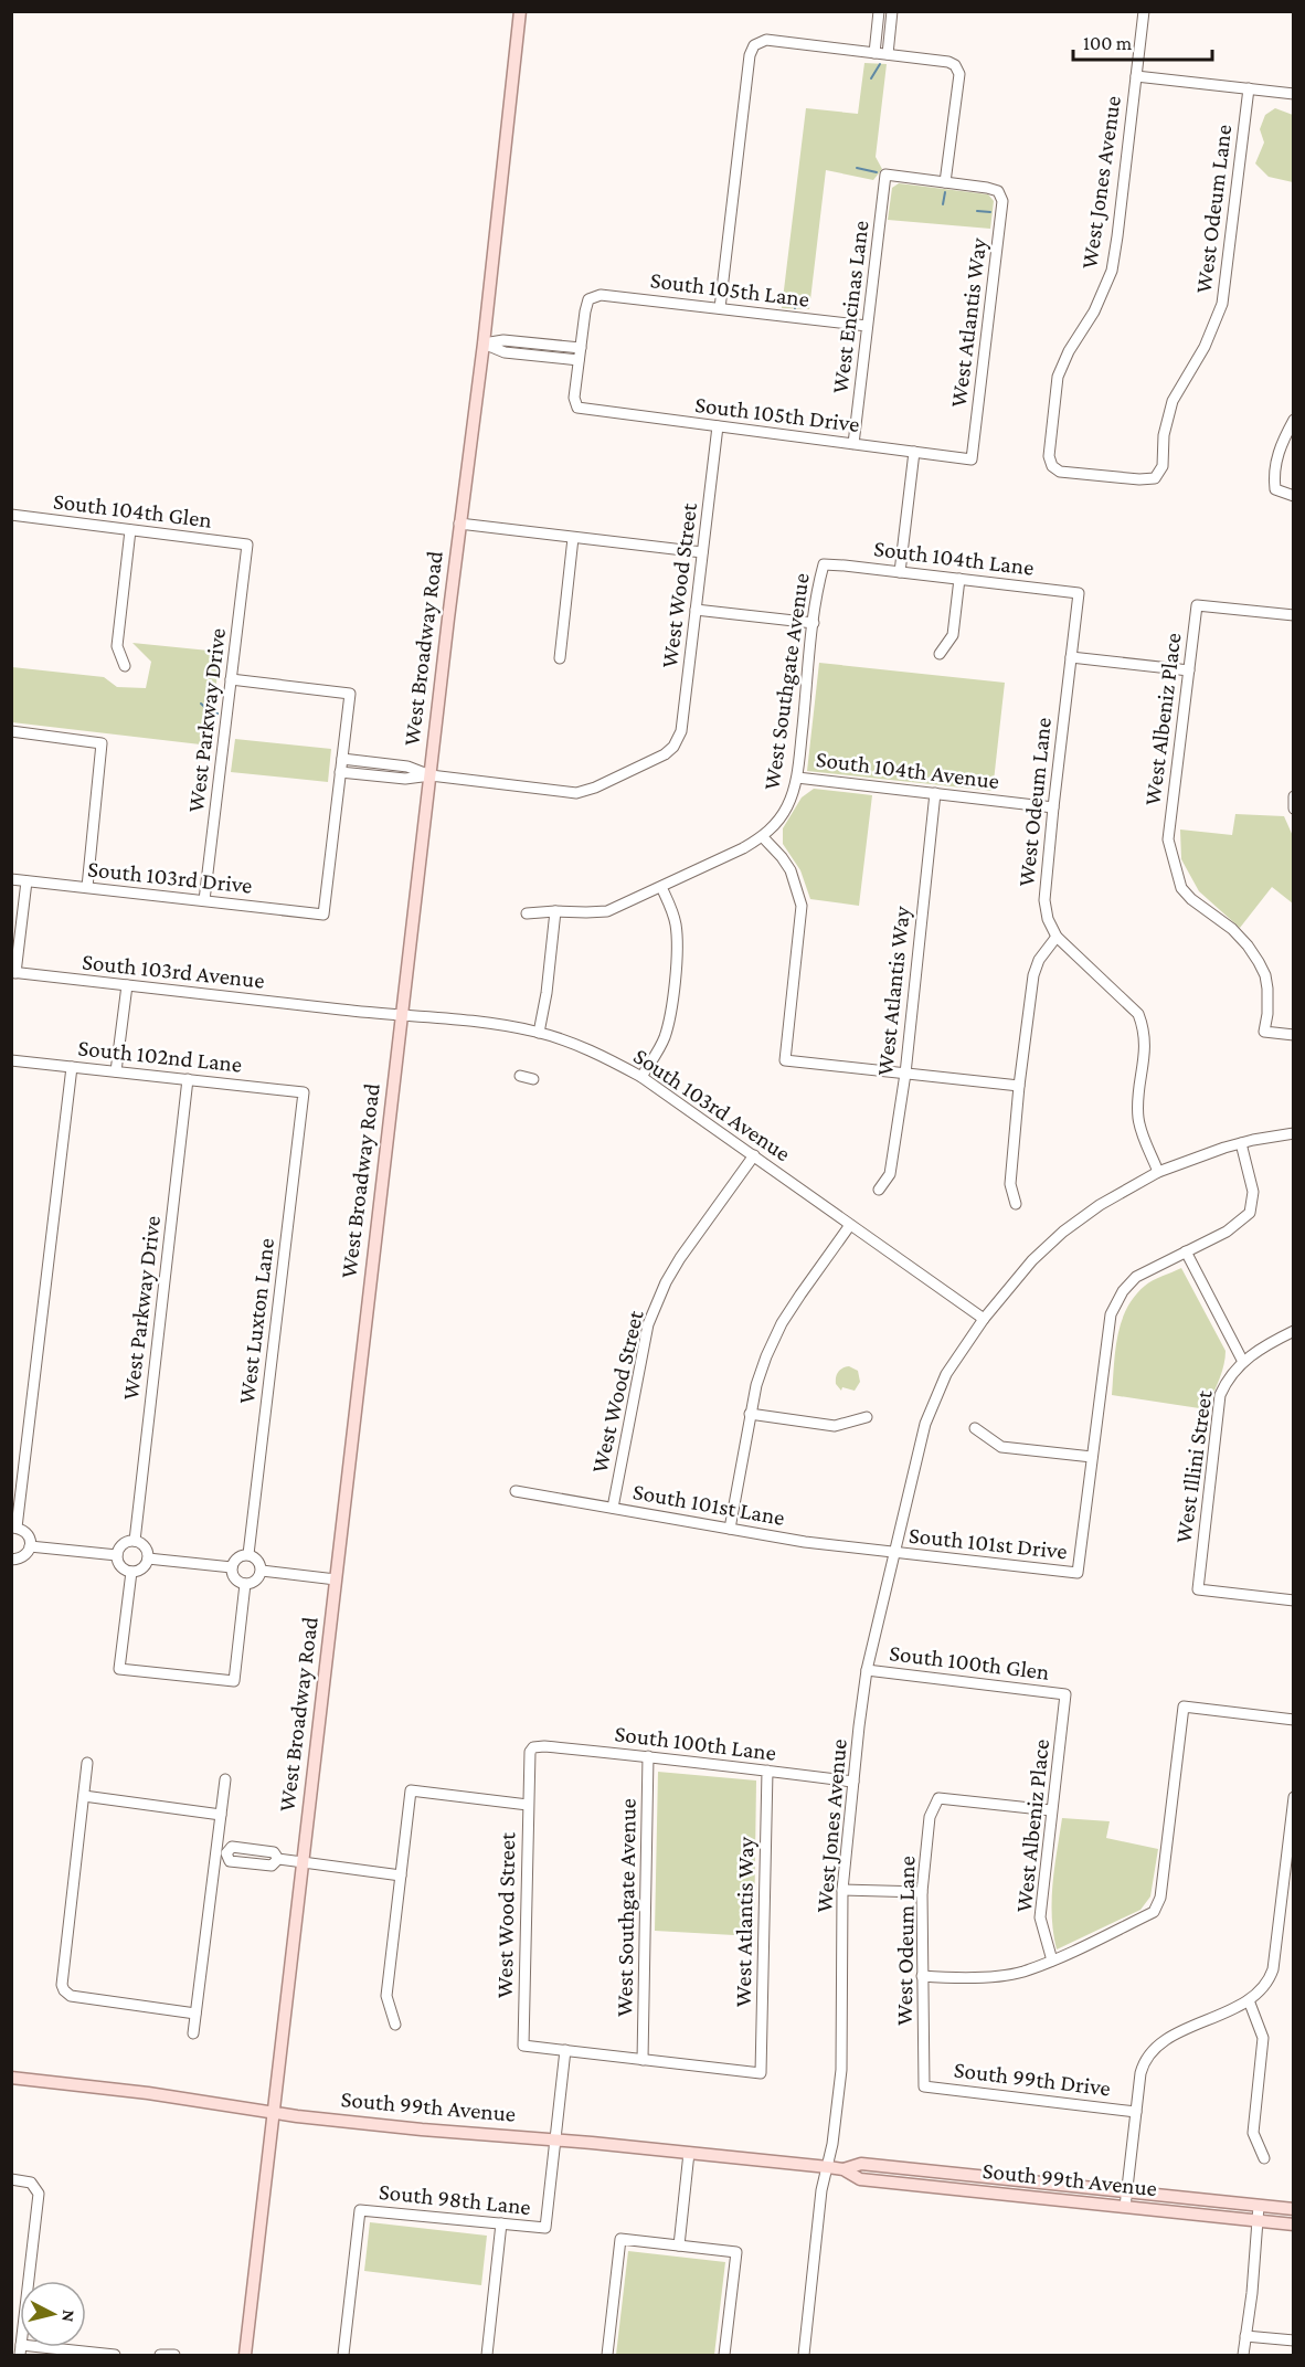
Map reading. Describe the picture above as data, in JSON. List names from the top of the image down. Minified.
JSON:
{"streets":{"main road":["West Broadway Road","South 99th Avenue"],"street":["West Jones Avenue","West Odeum Lane","South 105th Lane","West Encinas Lane","West Atlantis Way","South 105th Drive","South 104th Glen","South 104th Lane","West Wood Street","West Southgate Avenue","West Albeniz Place","West Parkway Drive","South 104th Avenue","South 103rd Drive","South 103rd Avenue","South 102nd Lane","West Luxton Lane","West Illini Street","South 101st Lane","South 101st Drive","South 100th Glen","South 100th Lane","South 99th Drive","South 98th Lane"]},"crossings":[["West Jones Avenue","West Odeum Lane"],["West Jones Avenue","South 103rd Avenue"],["West Jones Avenue","South 101st Lane"],["West Jones Avenue","South 101st Drive"],["West Jones Avenue","South 100th Glen"],["West Jones Avenue","South 100th Lane"],["West Jones Avenue","South 99th Avenue"],["West Odeum Lane","South 104th Lane"],["West Odeum Lane","West Albeniz Place"],["West Odeum Lane","South 104th Avenue"],["West Odeum Lane","South 99th Drive"],["South 105th Lane","West Encinas Lane"],["West Encinas Lane","West Atlantis Way"],["West Encinas Lane","South 105th Drive"],["West Atlantis Way","South 105th Drive"],["West Atlantis Way","West Southgate Avenue"],["West Atlantis Way","South 104th Avenue"],["West Atlantis Way","South 100th Lane"],["South 105th Drive","West Wood Street"],["South 104th Glen","West Parkway Drive"],["South 104th Lane","West Southgate Avenue"],["West Wood Street","West Broadway Road"],["West Wood Street","South 103rd Avenue"],["West Wood Street","South 101st Lane"],["West Wood Street","South 100th Lane"],["West Broadway Road","South 103rd Avenue"],["West Broadway Road","South 99th Avenue"],["West Southgate Avenue","South 104th Avenue"],["West Southgate Avenue","South 100th Lane"],["West Albeniz Place","South 100th Glen"],["West Parkway Drive","South 103rd Drive"],["West Parkway Drive","South 102nd Lane"],["South 102nd Lane","West Luxton Lane"],["South 101st Lane","South 101st Drive"],["South 99th Avenue","South 98th Lane"]],"scale_bar":"100 m","north":"right"}
